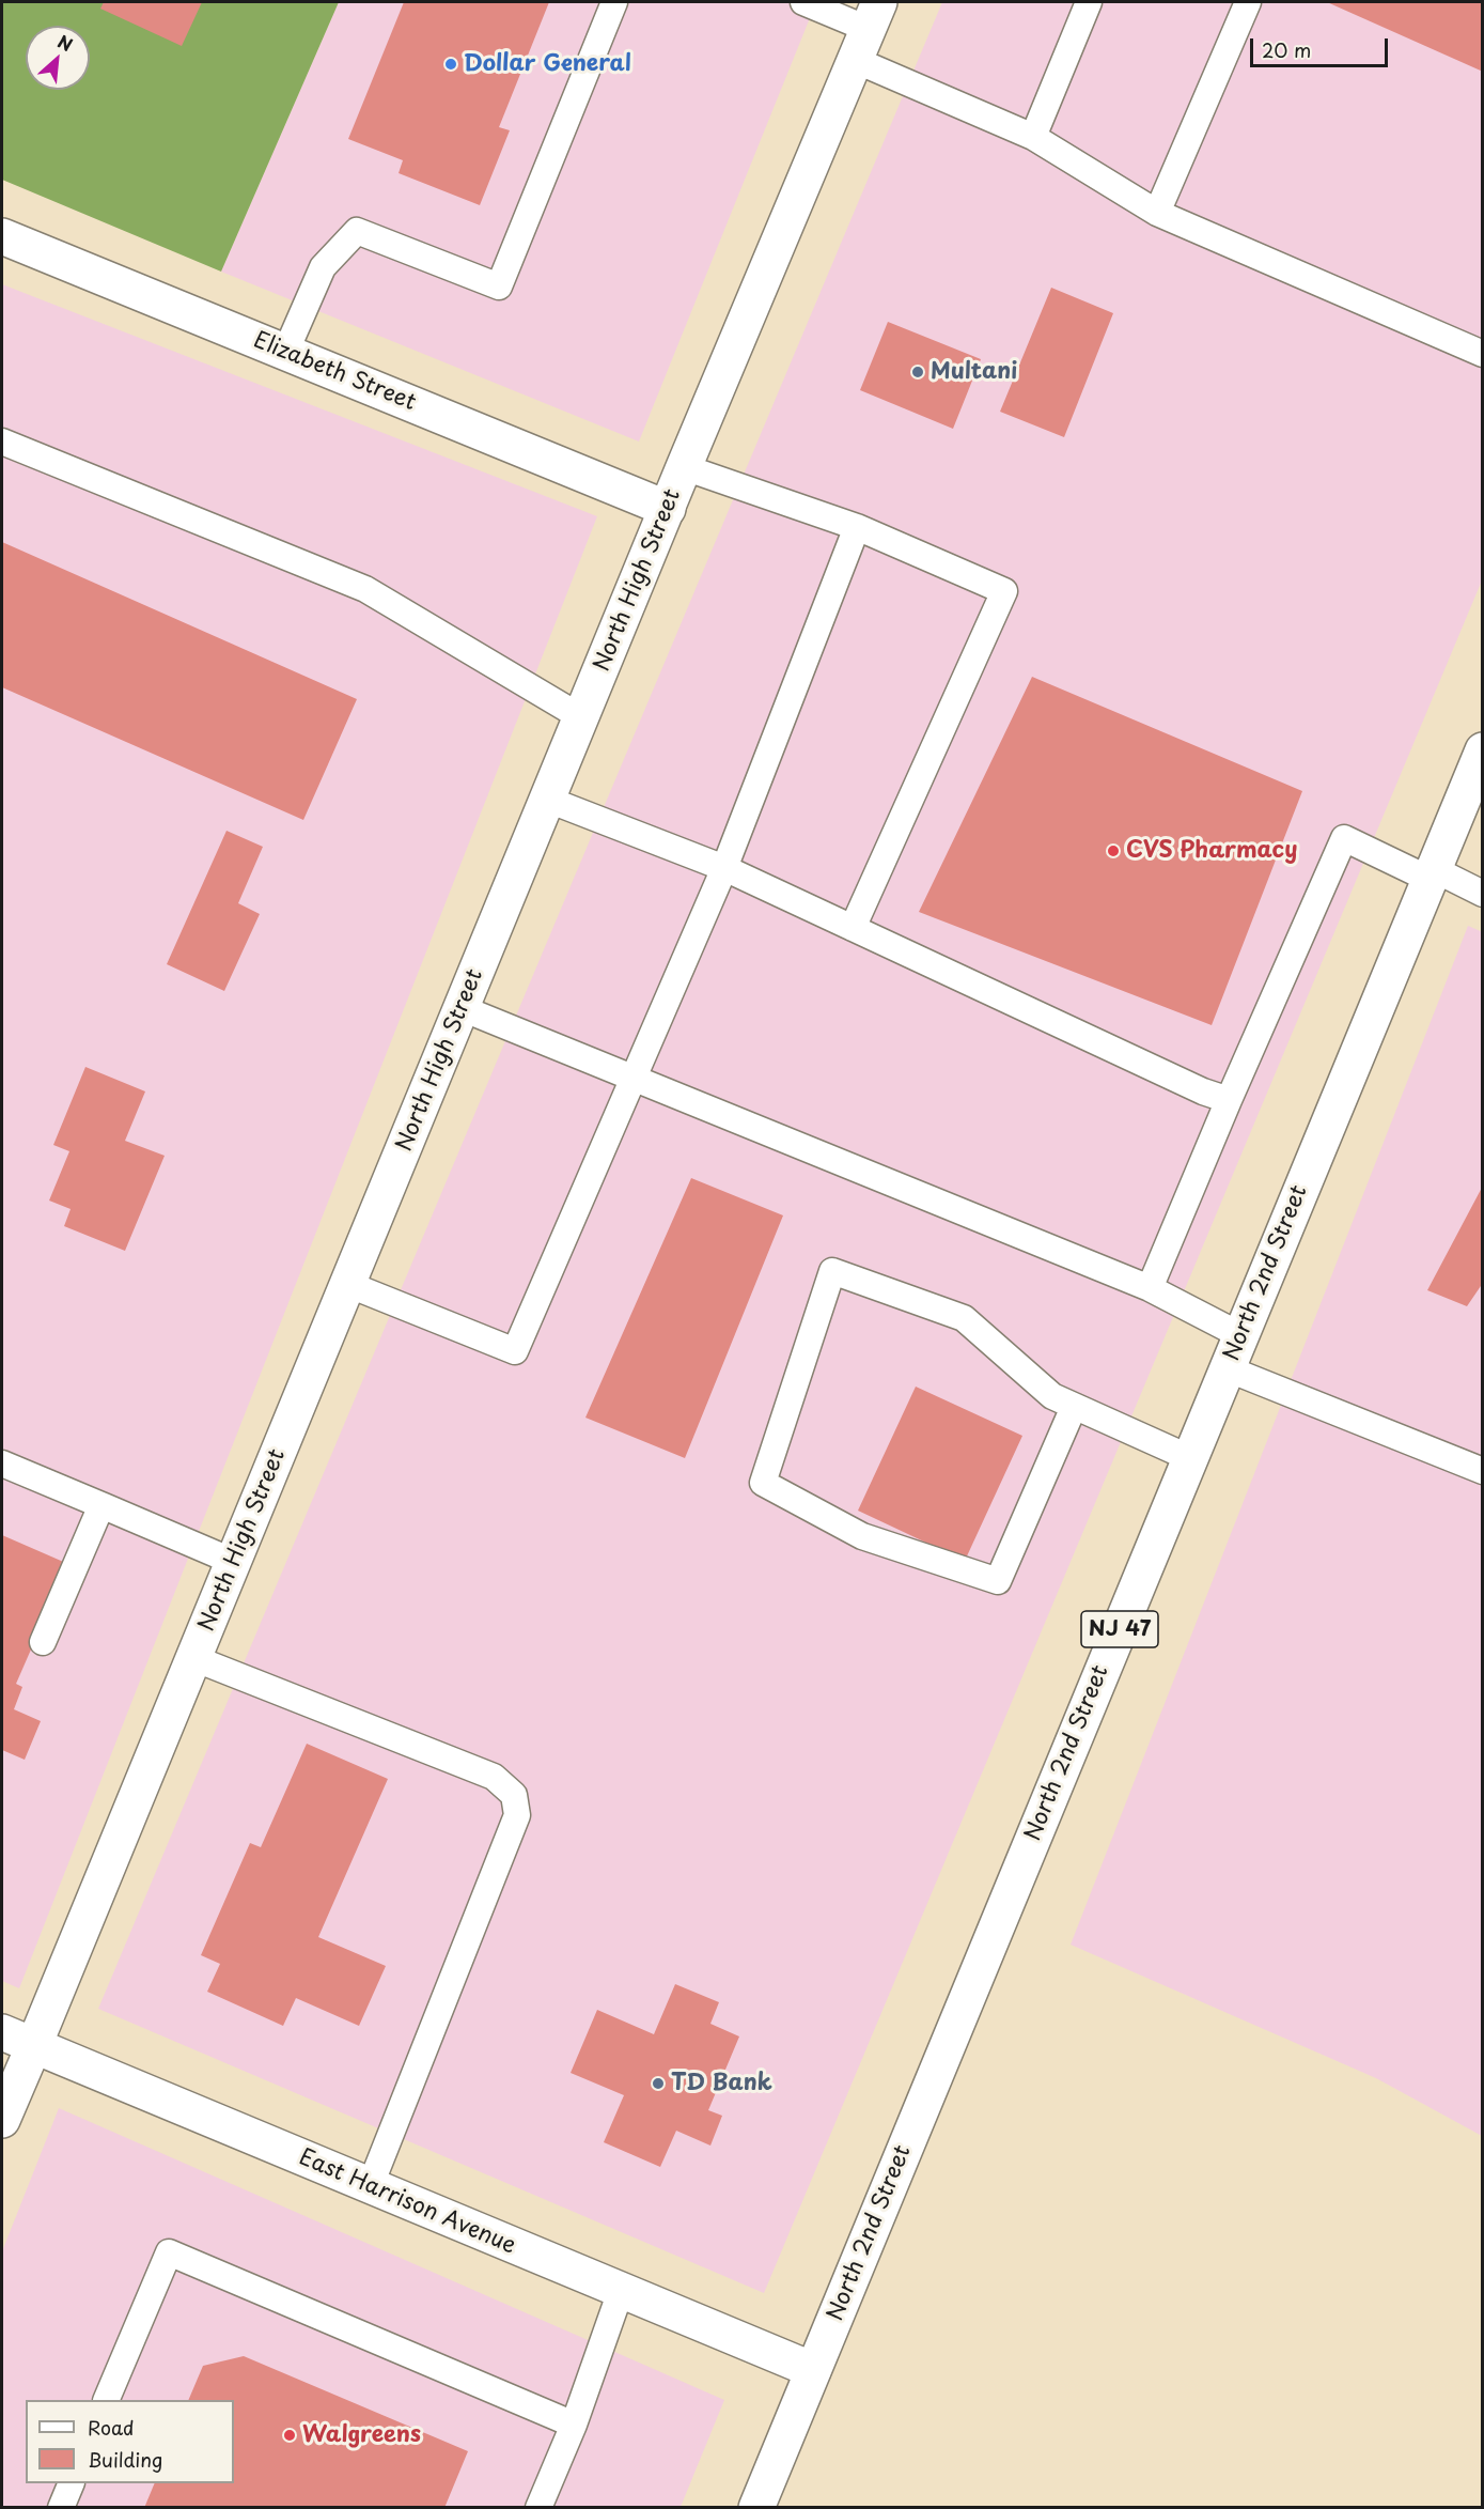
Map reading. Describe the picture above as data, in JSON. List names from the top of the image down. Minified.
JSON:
{"streets":{"street":["Elizabeth Street","North High Street","North 2nd Street","NJ 47","East Harrison Avenue"]},"crossings":[["Elizabeth Street","North High Street"],["North High Street","East Harrison Avenue"],["North 2nd Street","East Harrison Avenue"]],"places":["Dollar General","Multani","CVS Pharmacy","TD Bank","Walgreens"],"legend":["Road","Building"],"scale_bar":"20 m","north":"top right"}
